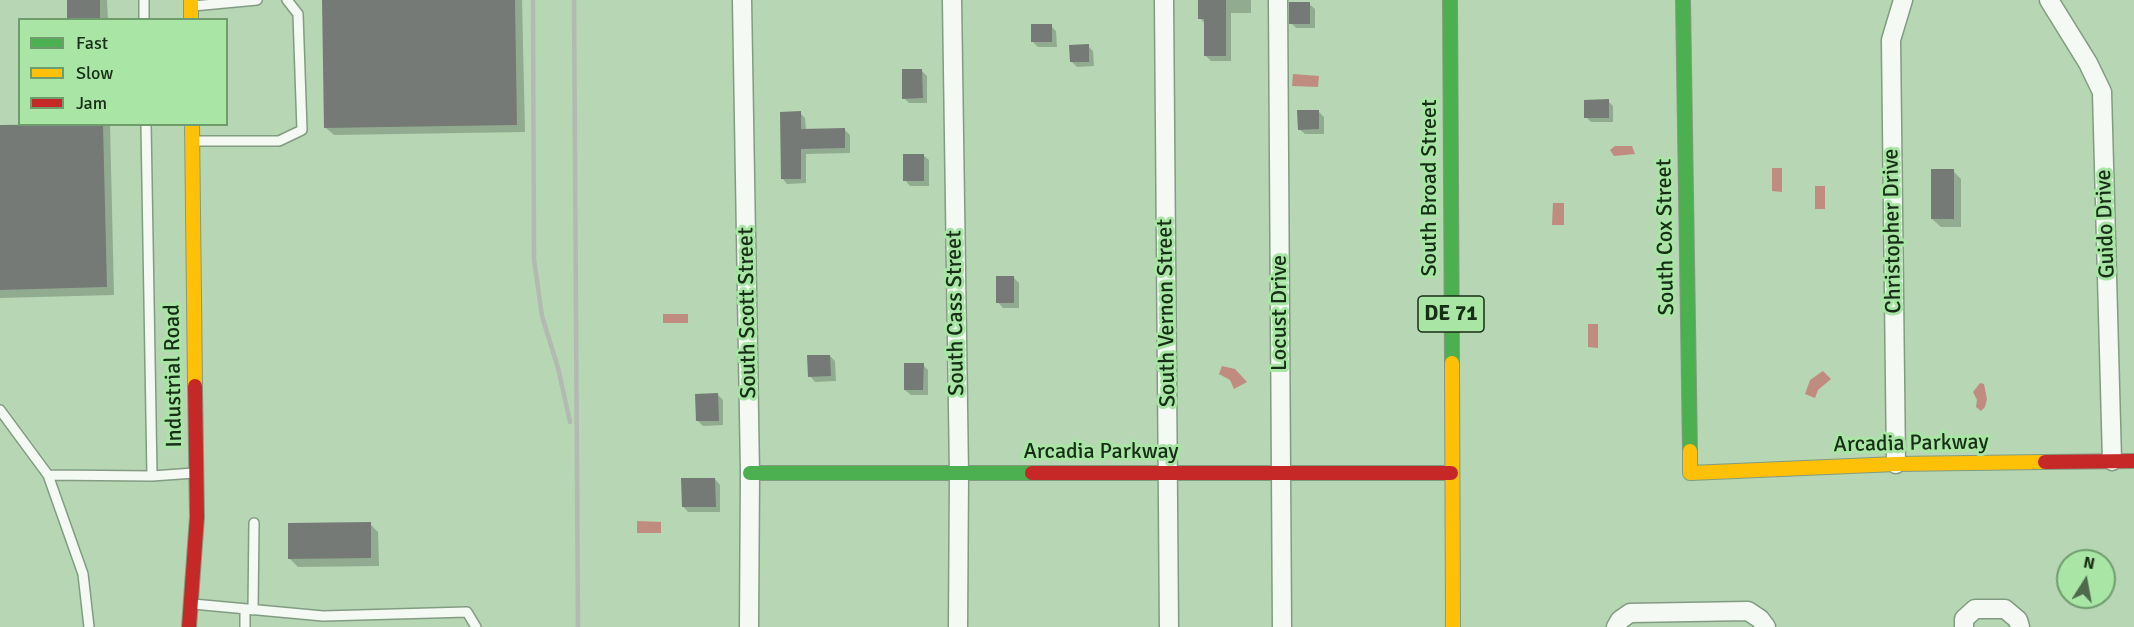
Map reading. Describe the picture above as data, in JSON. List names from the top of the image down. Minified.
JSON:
{"streets":{"street":["South Broad Street","Guido Drive","Christopher Drive","South Cox Street","South Scott Street","South Cass Street","South Vernon Street","Locust Drive","DE 71","Industrial Road","Arcadia Parkway"]},"crossings":[["South Broad Street","Arcadia Parkway"],["Guido Drive","Arcadia Parkway"],["Christopher Drive","Arcadia Parkway"],["South Cox Street","Arcadia Parkway"],["South Scott Street","Arcadia Parkway"],["South Cass Street","Arcadia Parkway"],["South Vernon Street","Arcadia Parkway"],["Locust Drive","Arcadia Parkway"]],"legend":["Fast","Slow","Jam"],"north":"top"}
